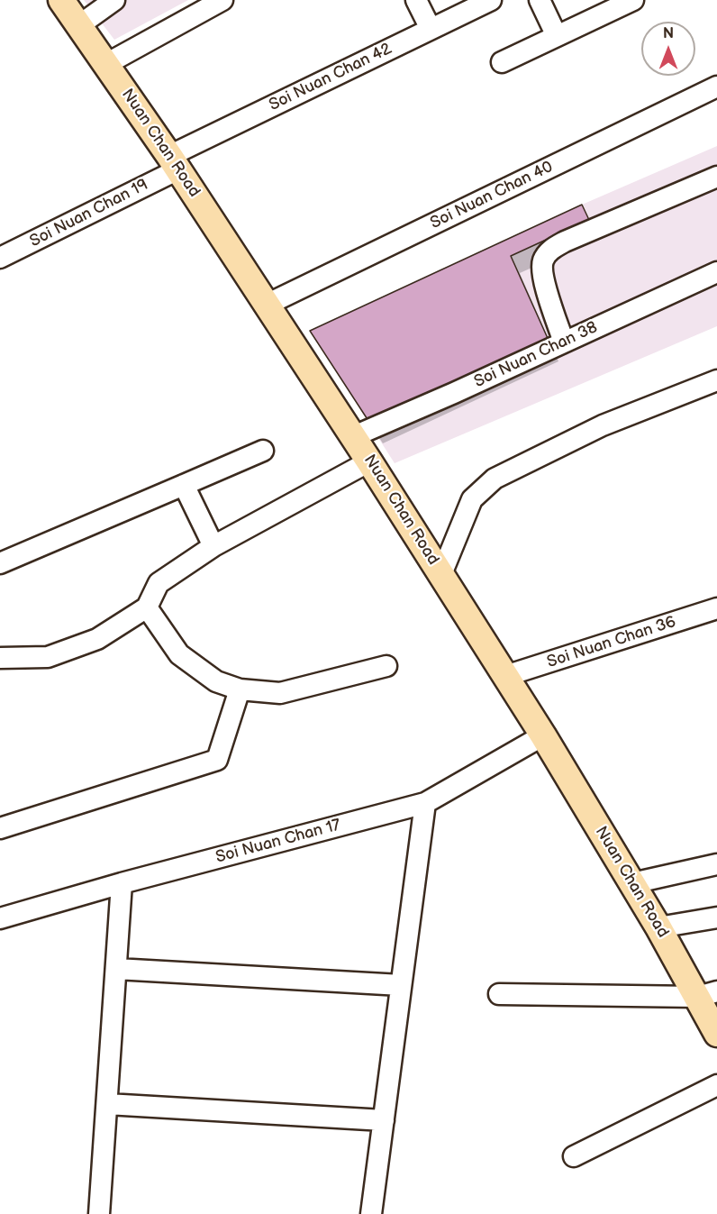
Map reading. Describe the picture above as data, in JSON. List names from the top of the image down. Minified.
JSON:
{"streets":{"main road":["Nuan Chan Road"],"street":["Soi Nuan Chan 42","Soi Nuan Chan 40","Soi Nuan Chan 19","Soi Nuan Chan 38","Soi Nuan Chan 36","Soi Nuan Chan 17"]},"crossings":[["Soi Nuan Chan 42","Nuan Chan Road"],["Soi Nuan Chan 42","Soi Nuan Chan 19"],["Nuan Chan Road","Soi Nuan Chan 40"],["Nuan Chan Road","Soi Nuan Chan 19"],["Nuan Chan Road","Soi Nuan Chan 38"],["Nuan Chan Road","Soi Nuan Chan 36"],["Nuan Chan Road","Soi Nuan Chan 17"]],"north":"top"}
